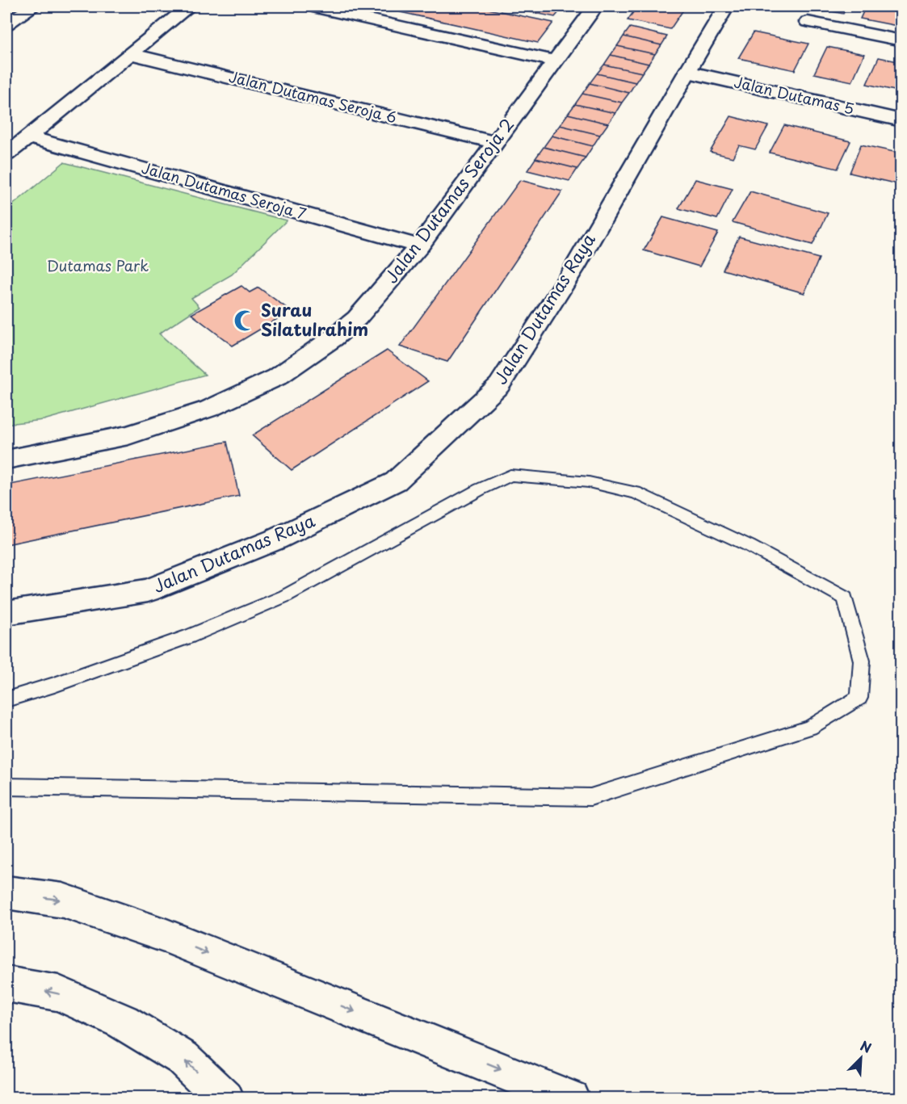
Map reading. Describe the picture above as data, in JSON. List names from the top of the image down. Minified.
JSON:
{"streets":{"main road":["Jalan Dutamas 5","Jalan Dutamas Seroja 6","Jalan Dutamas Seroja 7","Jalan Dutamas Seroja 2","Jalan Dutamas Raya"]},"crossings":[["Jalan Dutamas 5","Jalan Dutamas Raya"],["Jalan Dutamas Seroja 6","Jalan Dutamas Seroja 2"],["Jalan Dutamas Seroja 7","Jalan Dutamas Seroja 2"]],"parks":["Dutamas Park"],"places":{"mosque":["Surau Silatulrahim"]},"north":"top right"}
